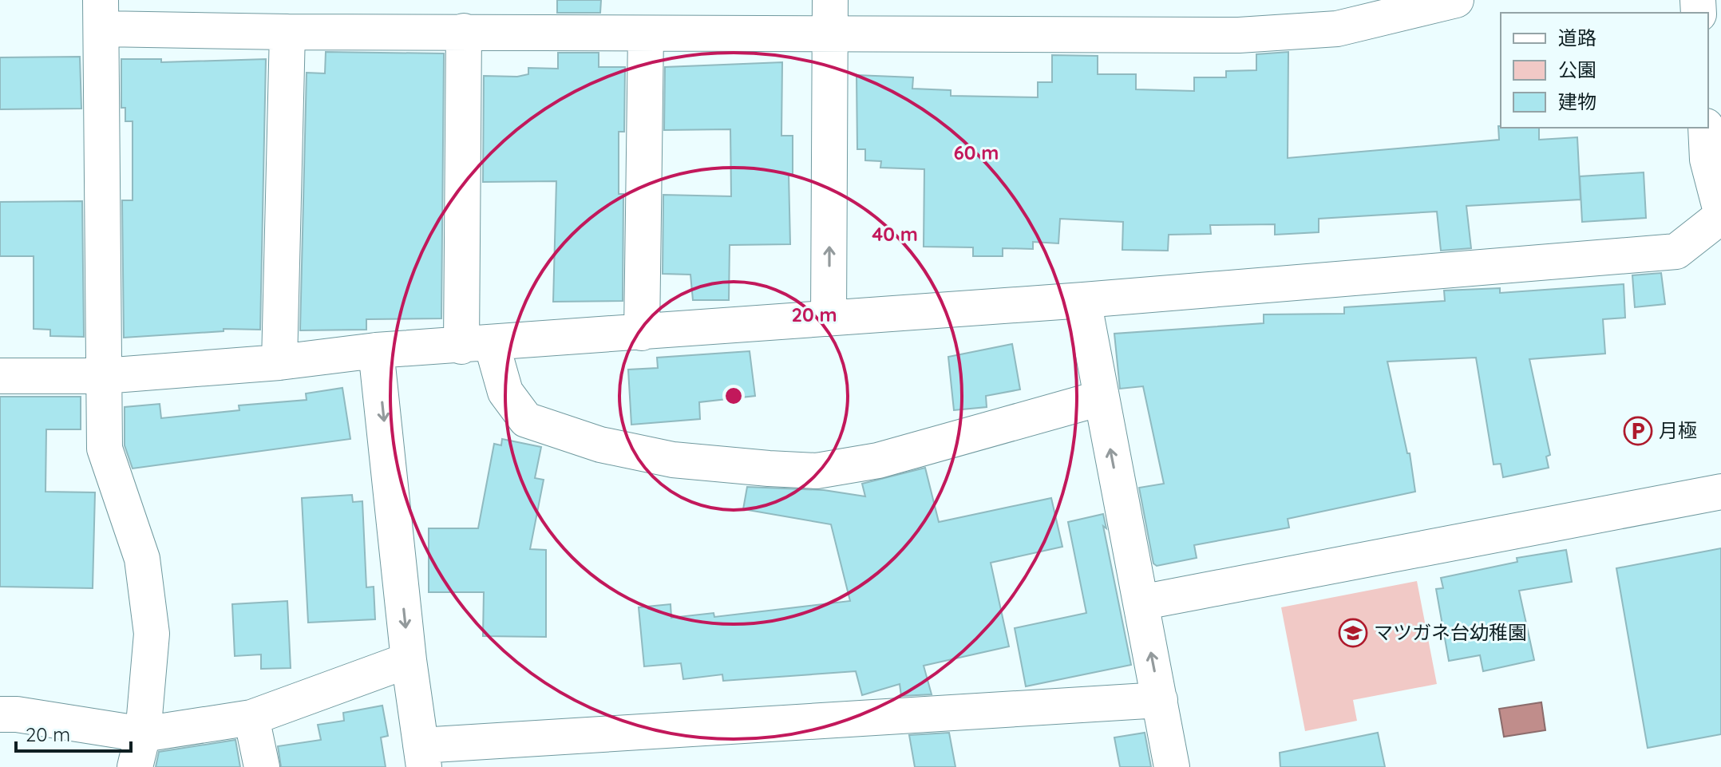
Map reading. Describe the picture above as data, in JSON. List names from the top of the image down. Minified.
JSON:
{"places":{"parking":["月極"],"school or university":["マツガネ台幼稚園"]},"legend":["道路","公園","建物"],"scale_bar":"20 m","rings":["60 m","40 m","20 m"]}
